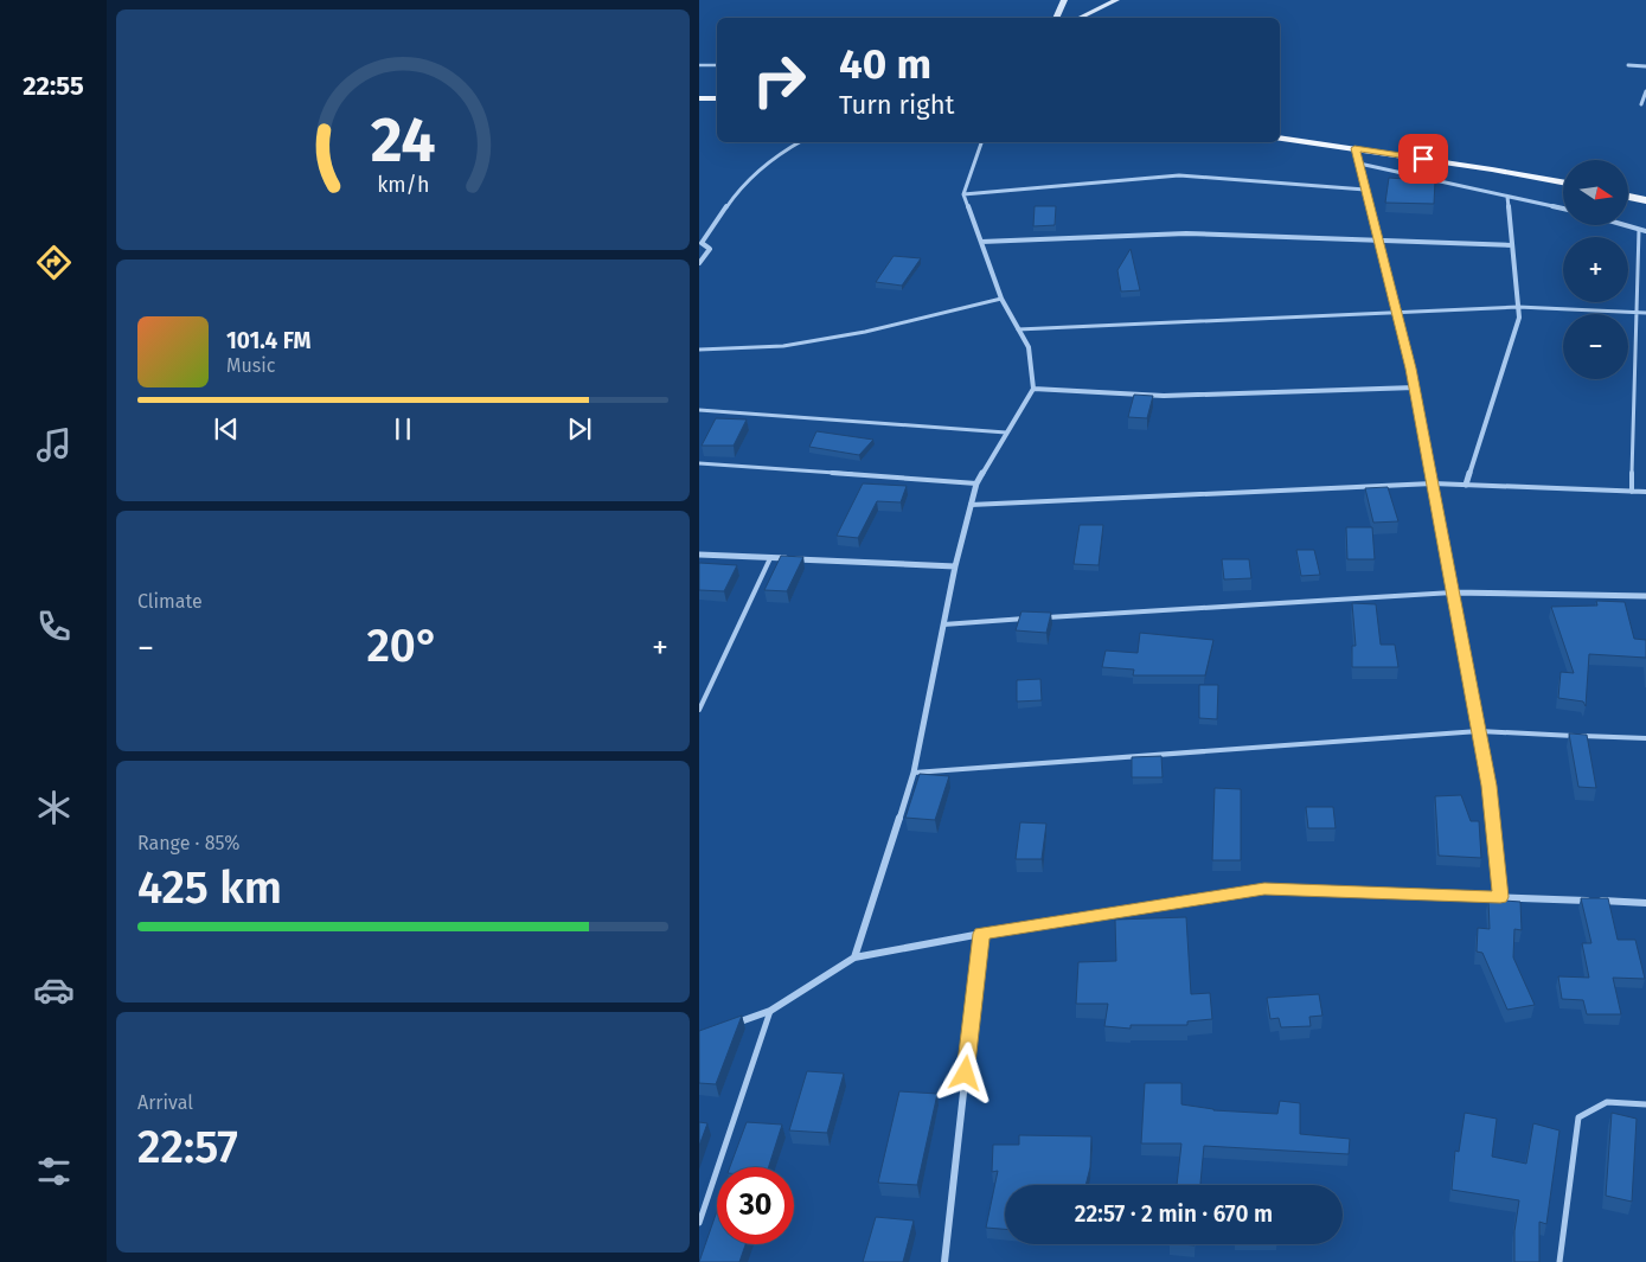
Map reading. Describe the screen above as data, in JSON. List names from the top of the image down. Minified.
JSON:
{"north":"right","page":{"tabs":"22:55","turn":["40 m","Turn right"],"map_buttons":["+","−"],"song":["101.4 FM","Music"],"tile":["Climate",["Range · 85%","425 km"],["Arrival","22:57"]],"heat":["−","20°","+"],"limit":"30","trip":"22:57 · 2 min · 670 m","gauge":["24","km/h"]}}
